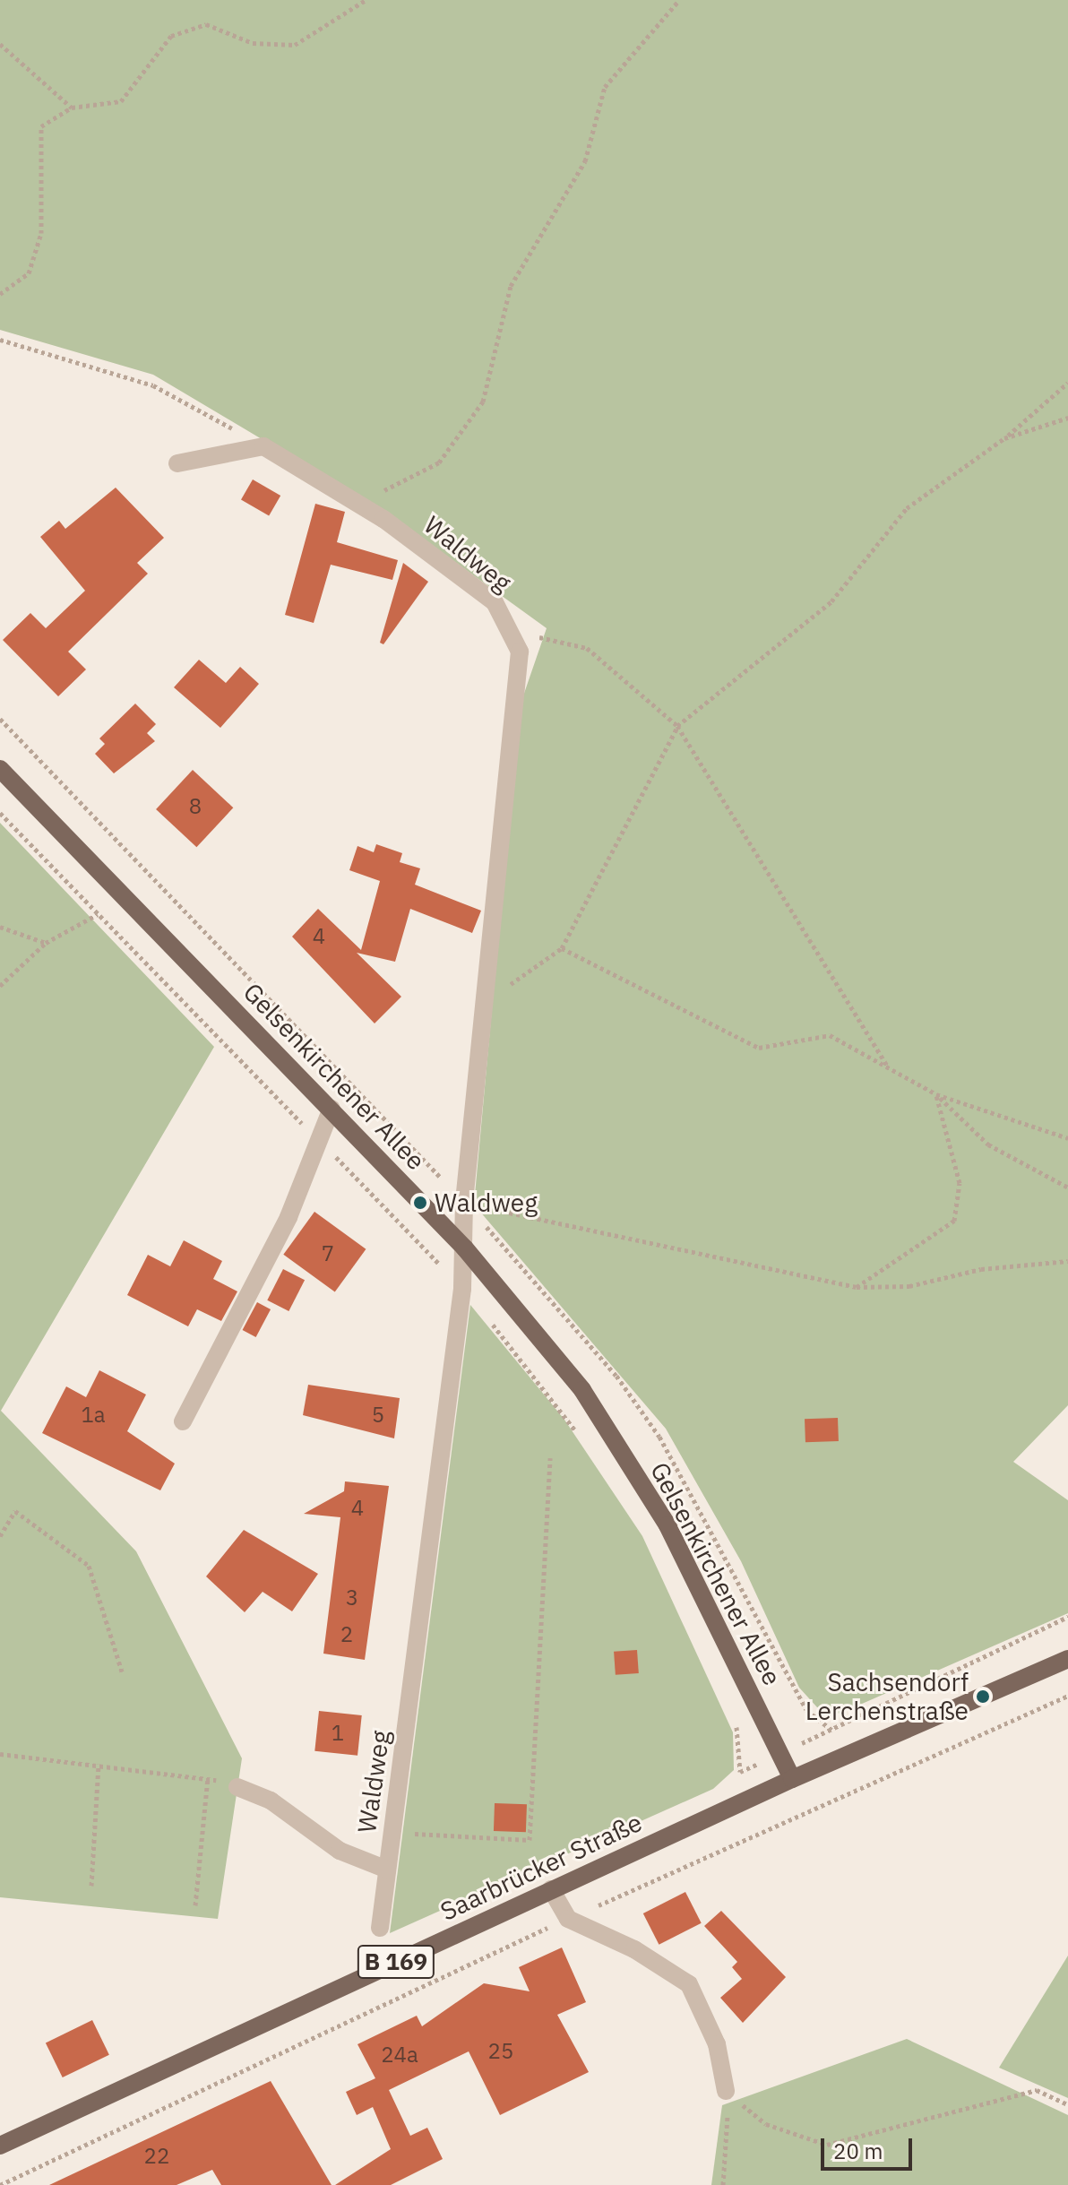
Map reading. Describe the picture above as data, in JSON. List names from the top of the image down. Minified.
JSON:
{"streets":{"main road":["Gelsenkirchener Allee","Saarbrücker Straße","B 169"],"street":["Waldweg"]},"crossings":[["Waldweg","Gelsenkirchener Allee"],["Gelsenkirchener Allee","Saarbrücker Straße"]],"places":["Waldweg","Sachsendorf Lerchenstraße"],"house_numbers":["8","4","7","1a","5","4","3","2","1","25","24a","22"],"scale_bar":"20 m"}
